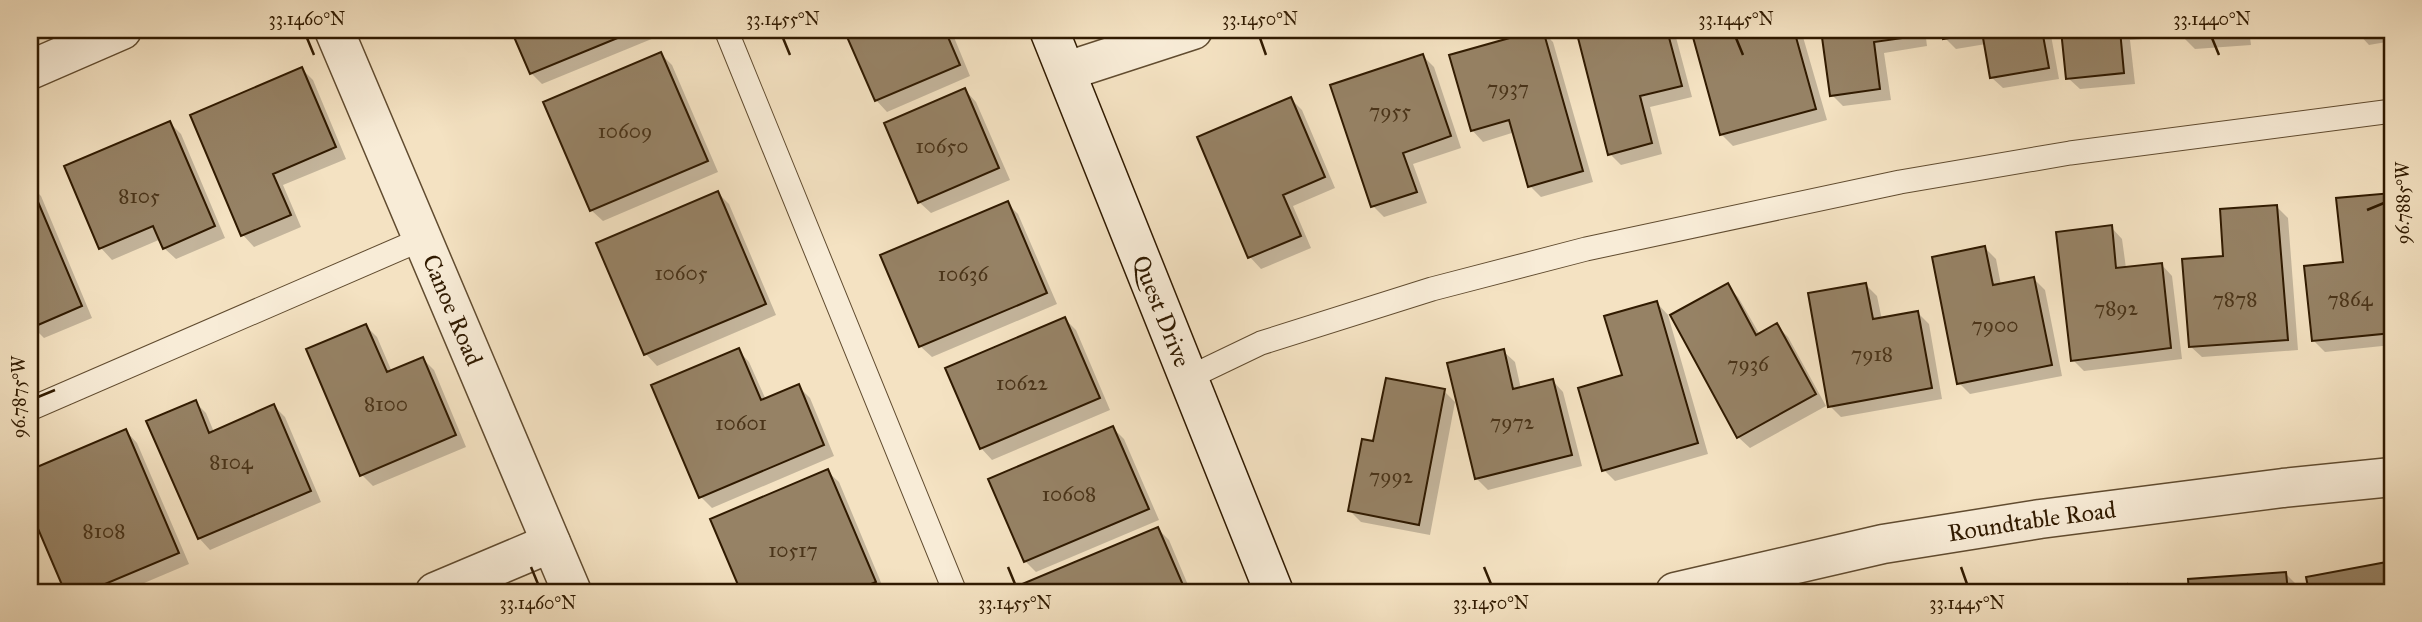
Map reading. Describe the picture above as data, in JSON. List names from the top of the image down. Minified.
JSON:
{"streets":{"street":["Canoe Road","Quest Drive","Roundtable Road"]},"house_numbers":["7937","7955","10609","10650","8105","10605","10636","7878","7864","7892","7900","7918","7936","10622","8100","7972","10601","8104","7992","10608","8108","10517"],"coordinates":["33.1460°N","33.1455°N","33.1450°N","33.1445°N","33.1440°N","96.7885°W","96.7875°W"]}
